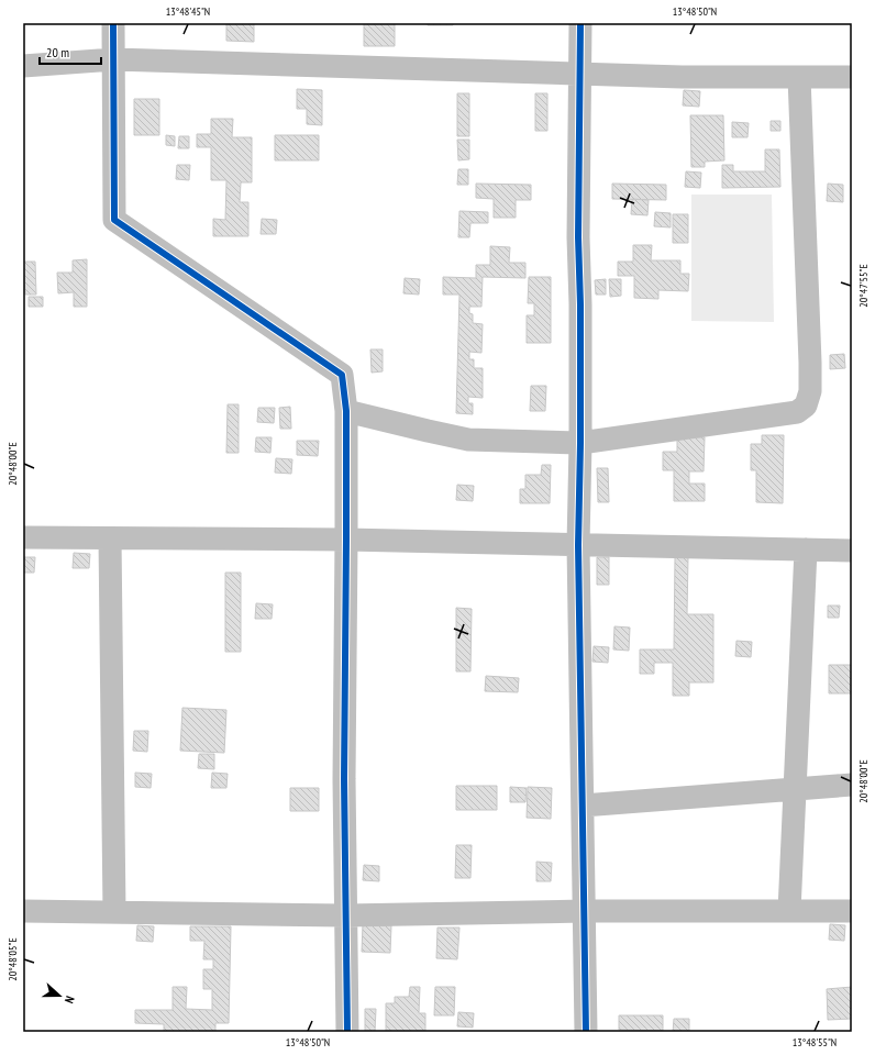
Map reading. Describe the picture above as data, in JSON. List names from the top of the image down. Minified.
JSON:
{"scale_bar":"20 m","north":"right","coordinates":["13°48'45\"N","13°48'50\"N","20°47'55\"E","20°48'00\"E","20°48'05\"E","13°48'55\"N"]}
